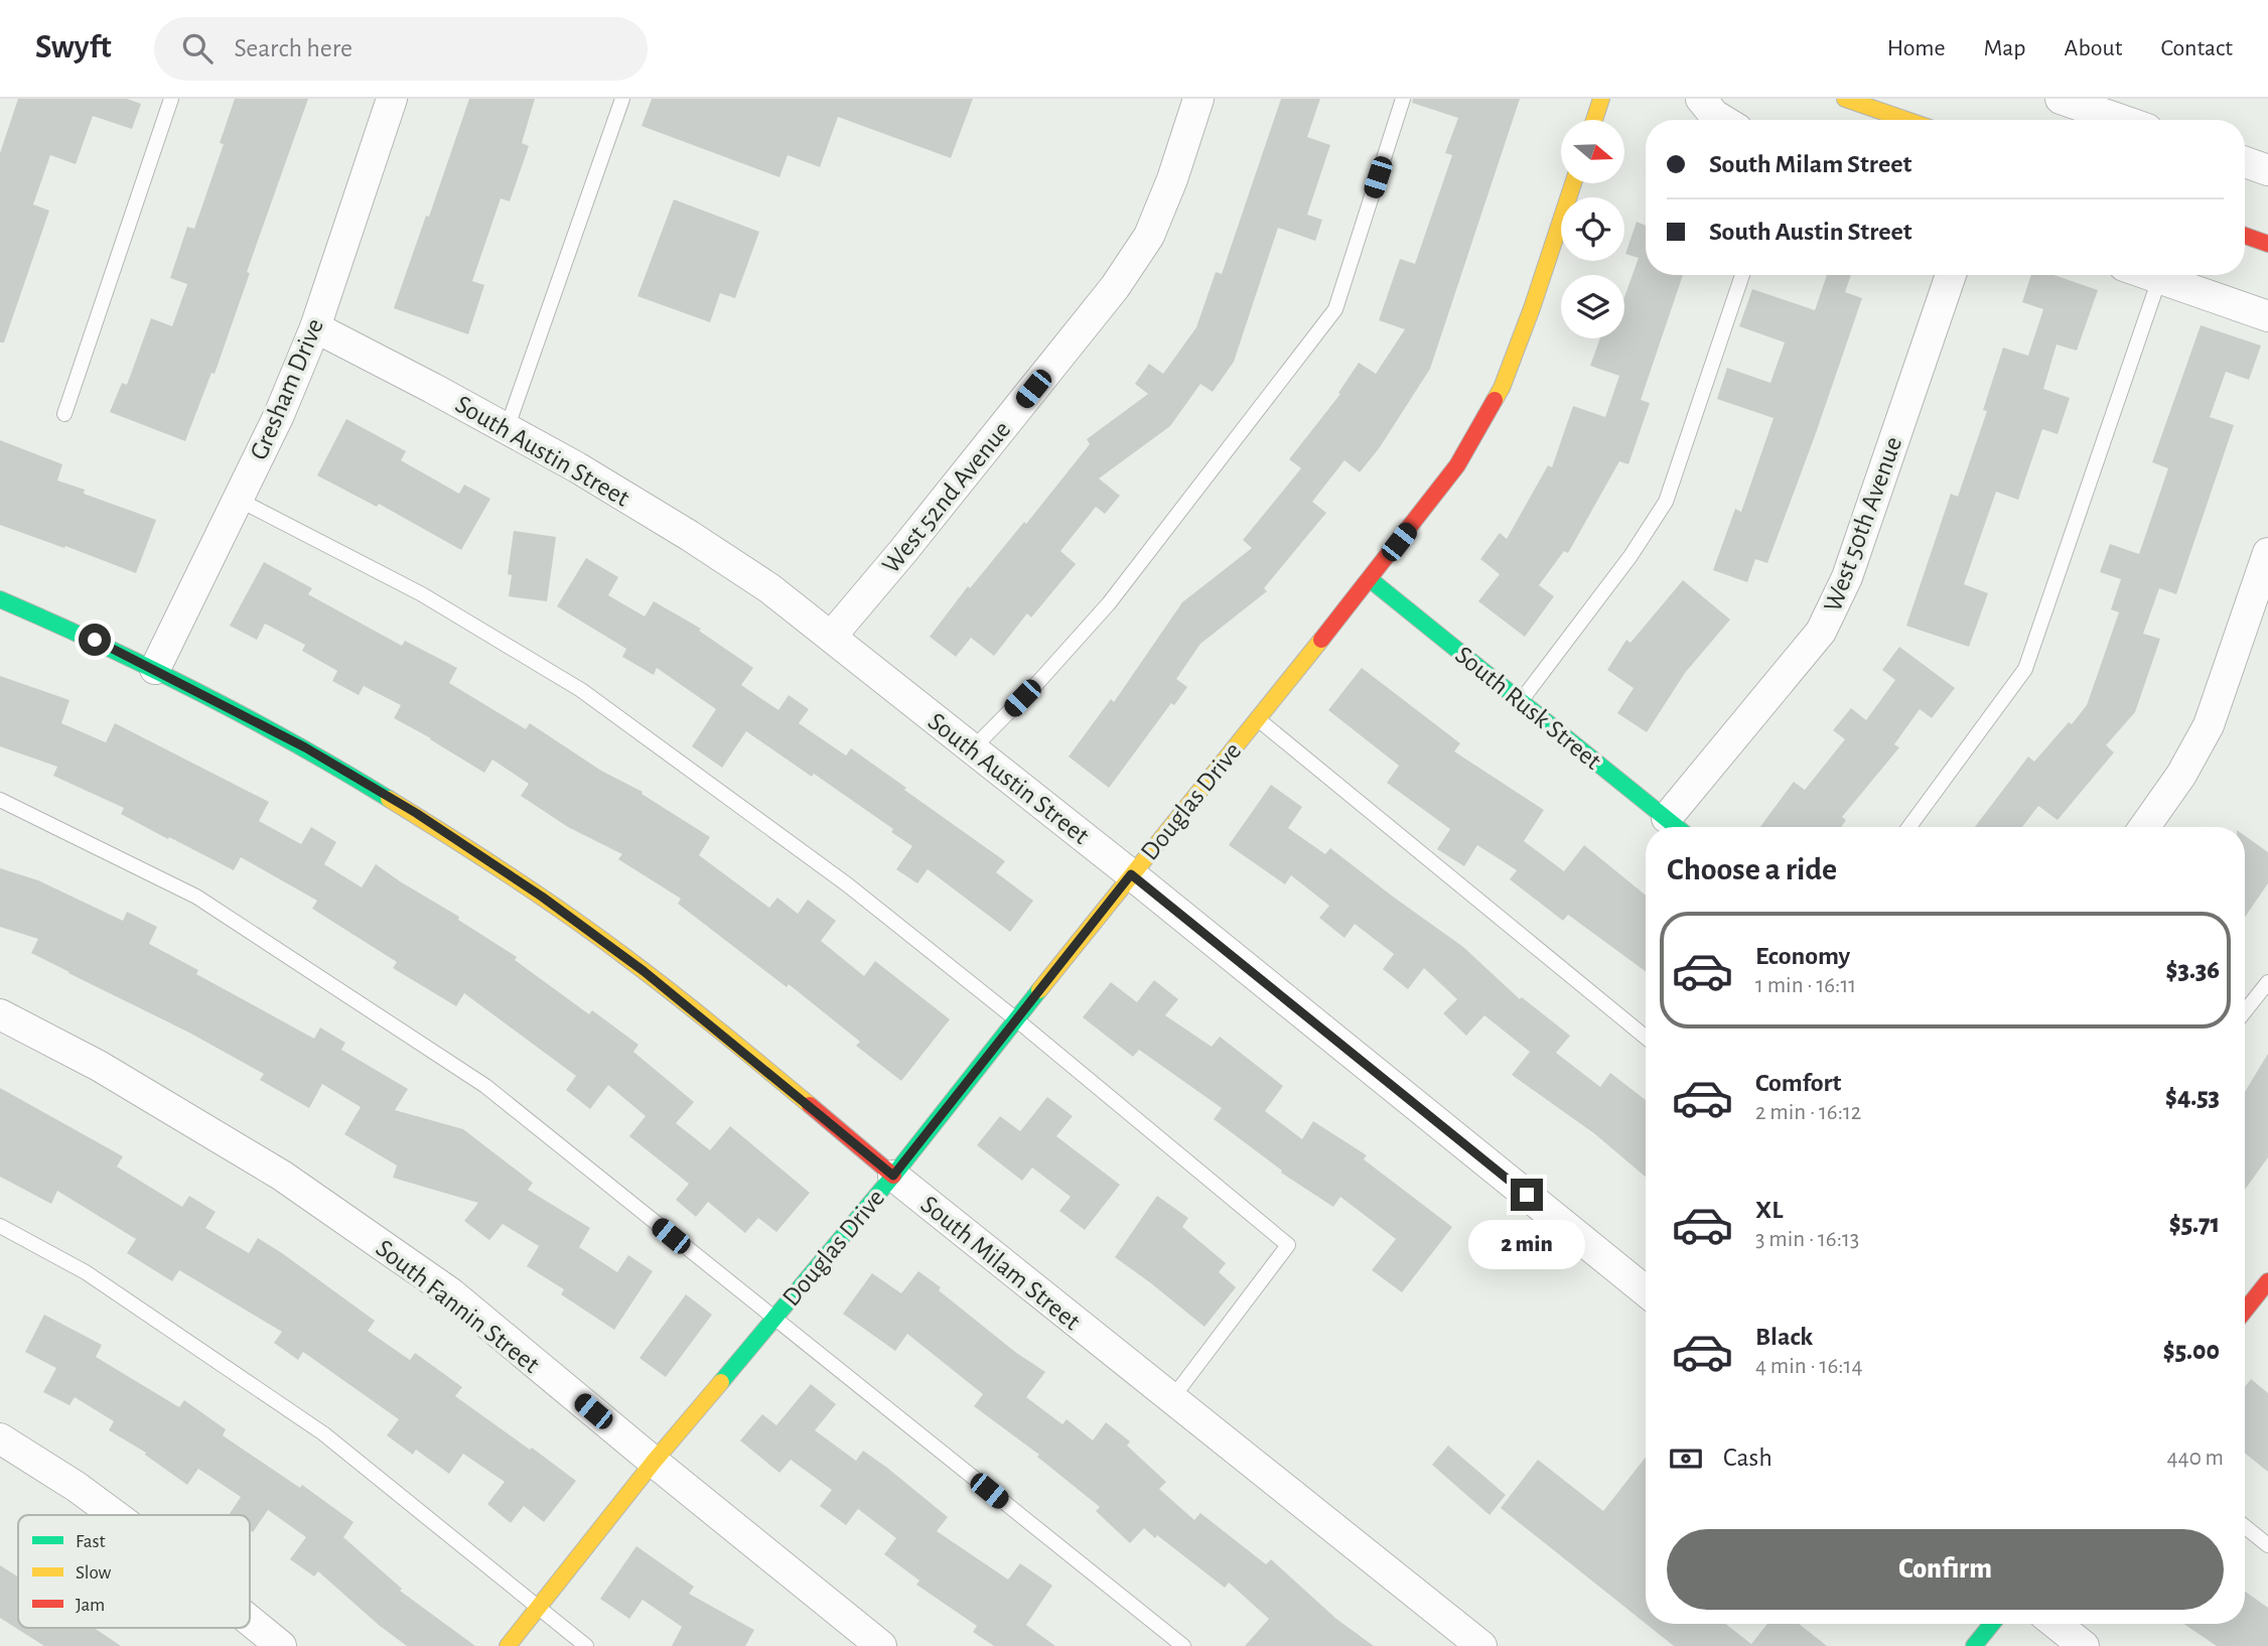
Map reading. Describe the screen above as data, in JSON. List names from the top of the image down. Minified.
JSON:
{"streets":{"street":["Gresham Drive","South Austin Street","West 52nd Avenue","West 50th Avenue","South Rusk Street","Douglas Drive","South Milam Street","South Fannin Street"]},"crossings":[["Gresham Drive","South Austin Street"],["Gresham Drive","South Milam Street"],["South Austin Street","West 52nd Avenue"],["South Austin Street","Douglas Drive"],["West 50th Avenue","South Rusk Street"],["South Rusk Street","Douglas Drive"],["Douglas Drive","South Milam Street"],["Douglas Drive","South Fannin Street"]],"legend":["Fast","Slow","Jam"],"north":"right","page":{"header":"Swyft","search":"Search here","nav":["Home","Map","About","Contact"],"banner":["South Milam Street","South Austin Street"],"heading":"Choose a ride","list":[{"name":"Economy","note":"1 min · 16:11","value":"$3.36"},{"name":"Comfort","note":"2 min · 16:12","value":"$4.53"},{"name":"XL","note":"3 min · 16:13","value":"$5.71"},{"name":"Black","note":"4 min · 16:14","value":"$5.00"}],"bubble":"2 min","pay":["Cash","440 m"],"buttons":"Confirm"}}
